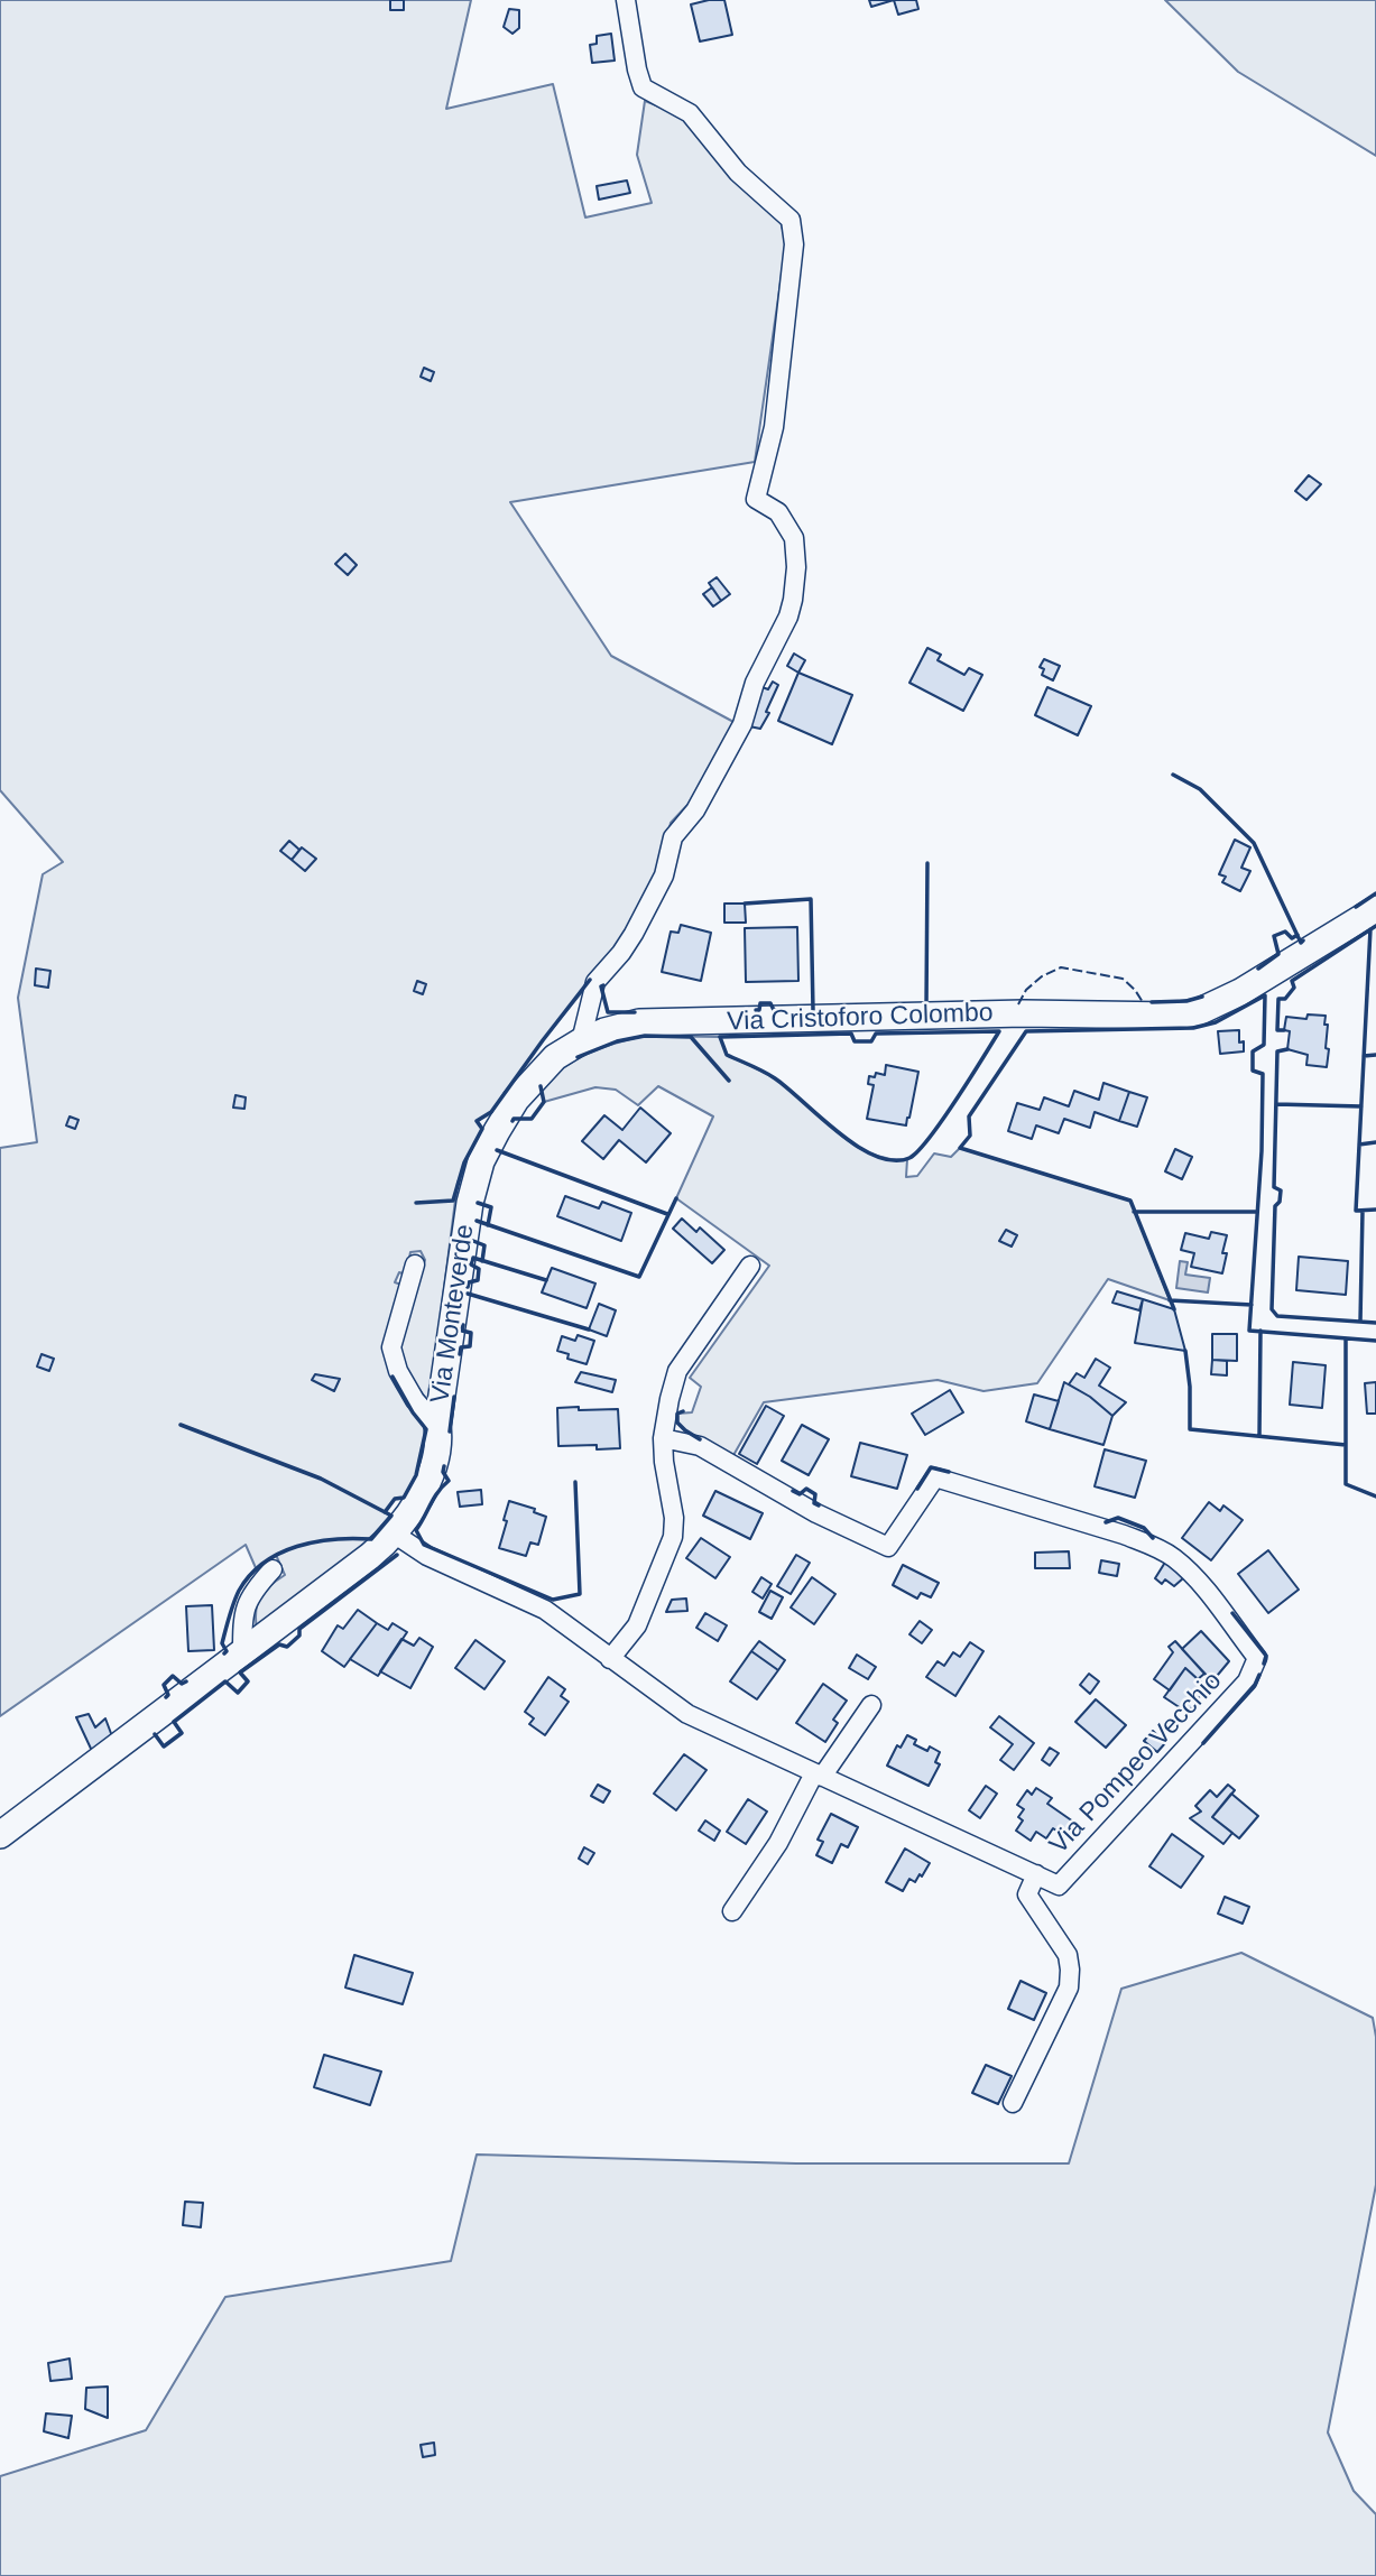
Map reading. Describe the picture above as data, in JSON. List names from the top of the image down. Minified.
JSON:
{"streets":{"street":["Via Cristoforo Colombo","Via Monteverde","Via Pompeo Vecchio"]},"crossings":[["Via Cristoforo Colombo","Via Monteverde"],["Via Monteverde","Via Pompeo Vecchio"]]}
